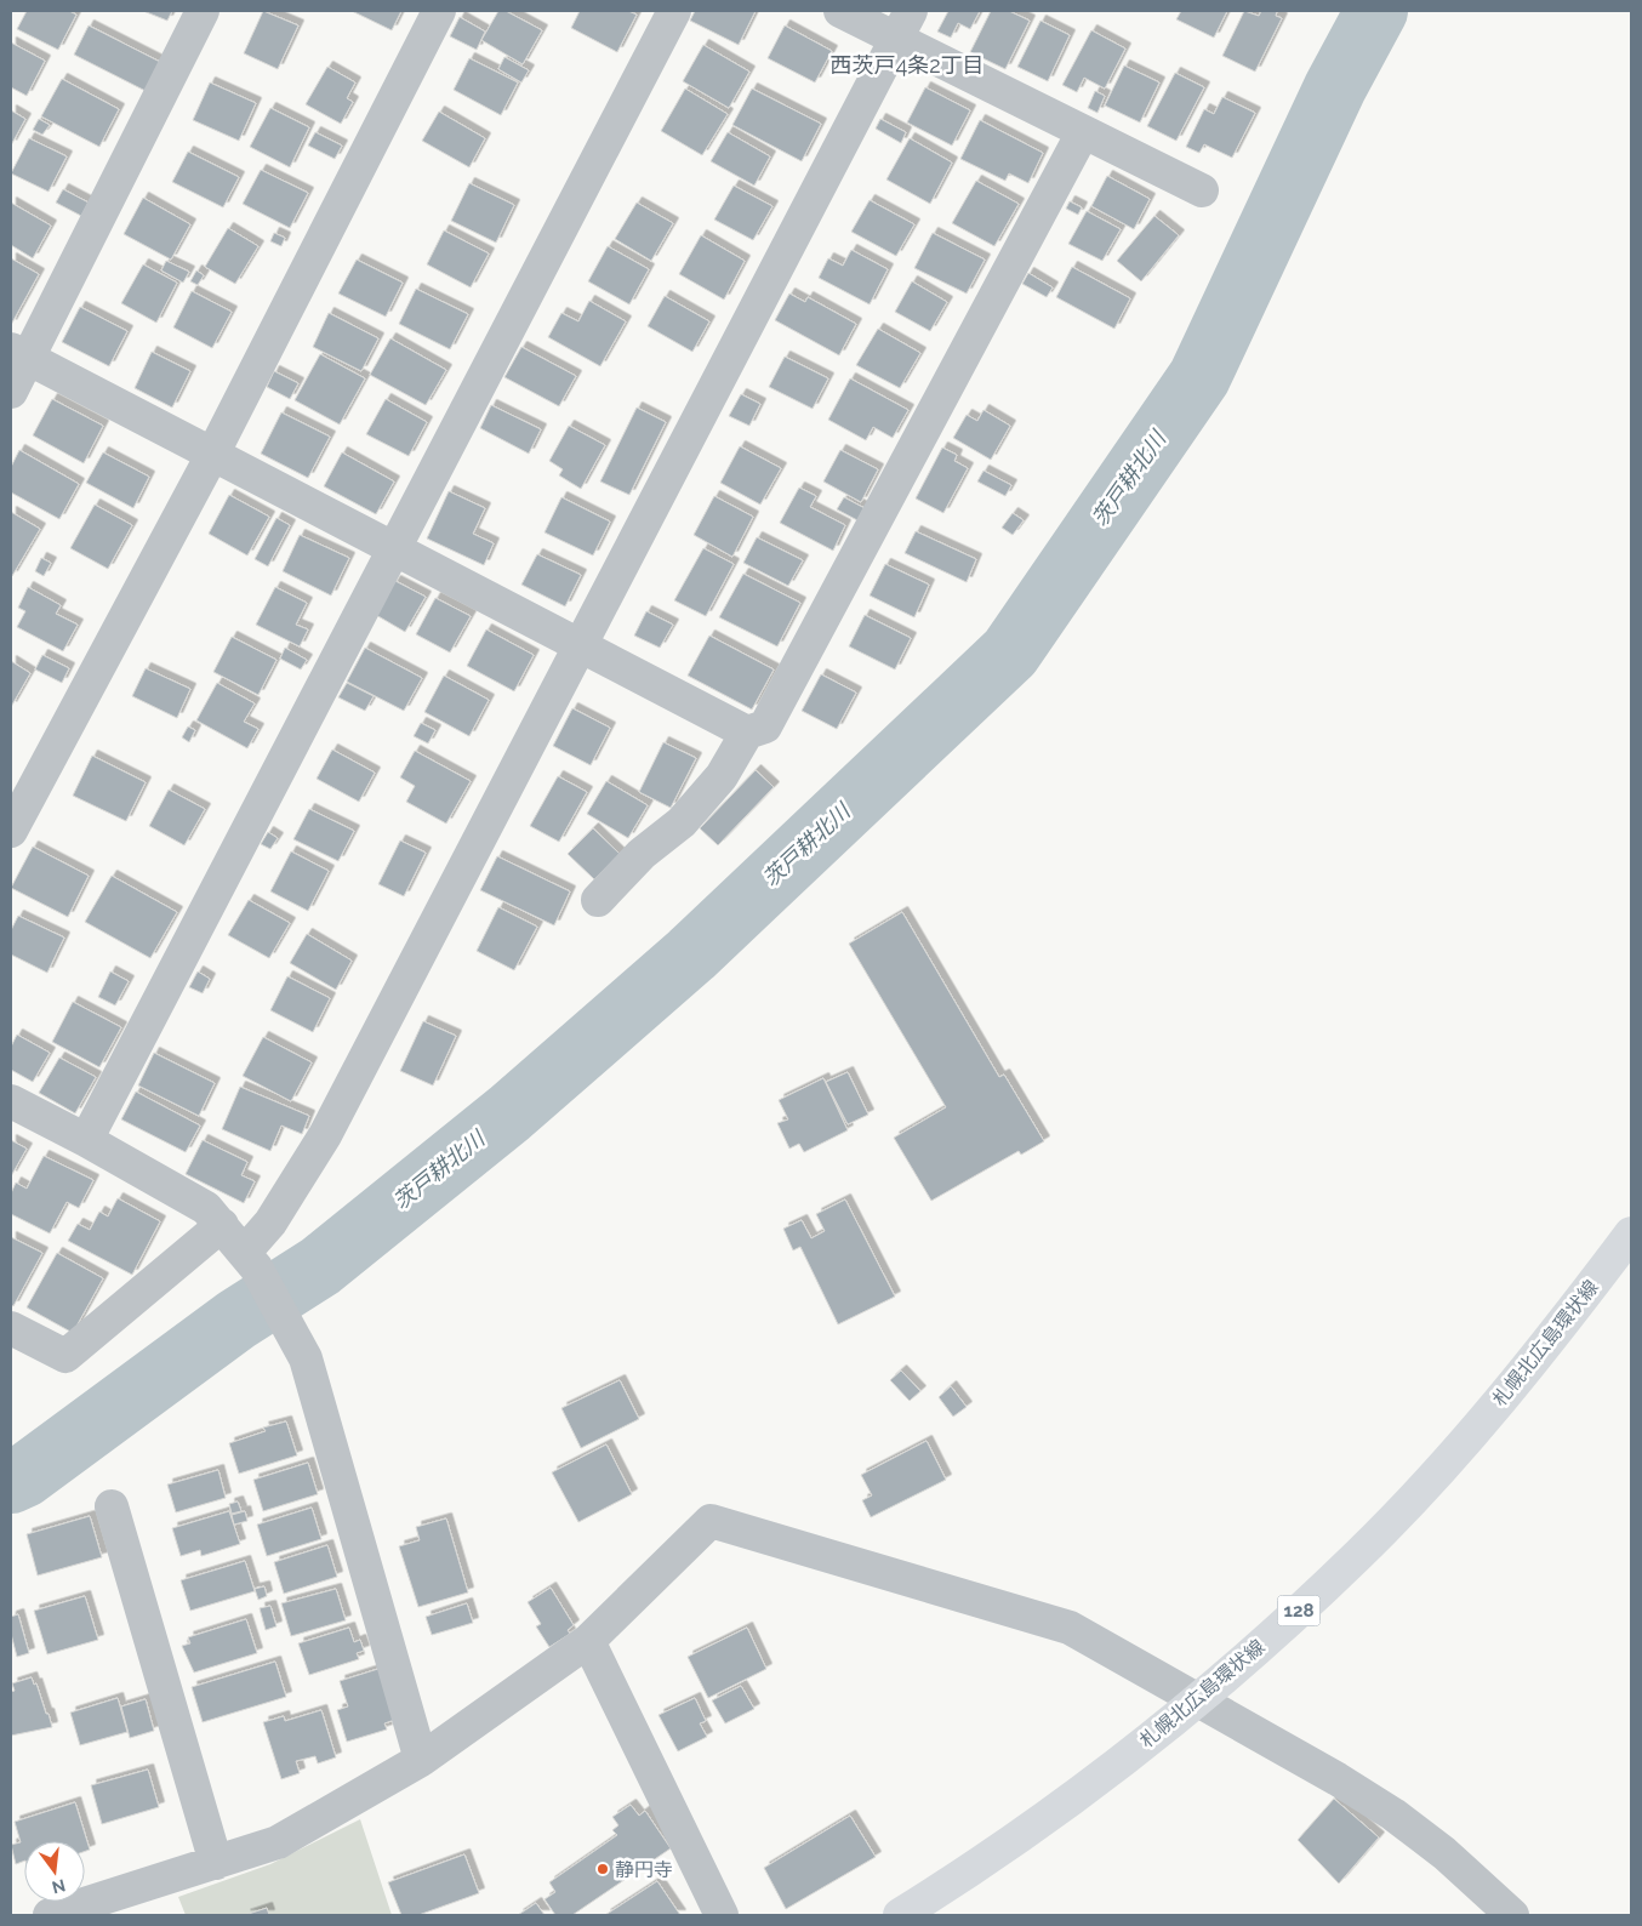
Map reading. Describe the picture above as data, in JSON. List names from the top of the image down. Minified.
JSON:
{"streets":{"main road":["札幌北広島環状線","128"]},"districts":["西茨戸4条2丁目"],"water":["茨戸耕北川"],"places":["静円寺"],"north":"bottom"}
